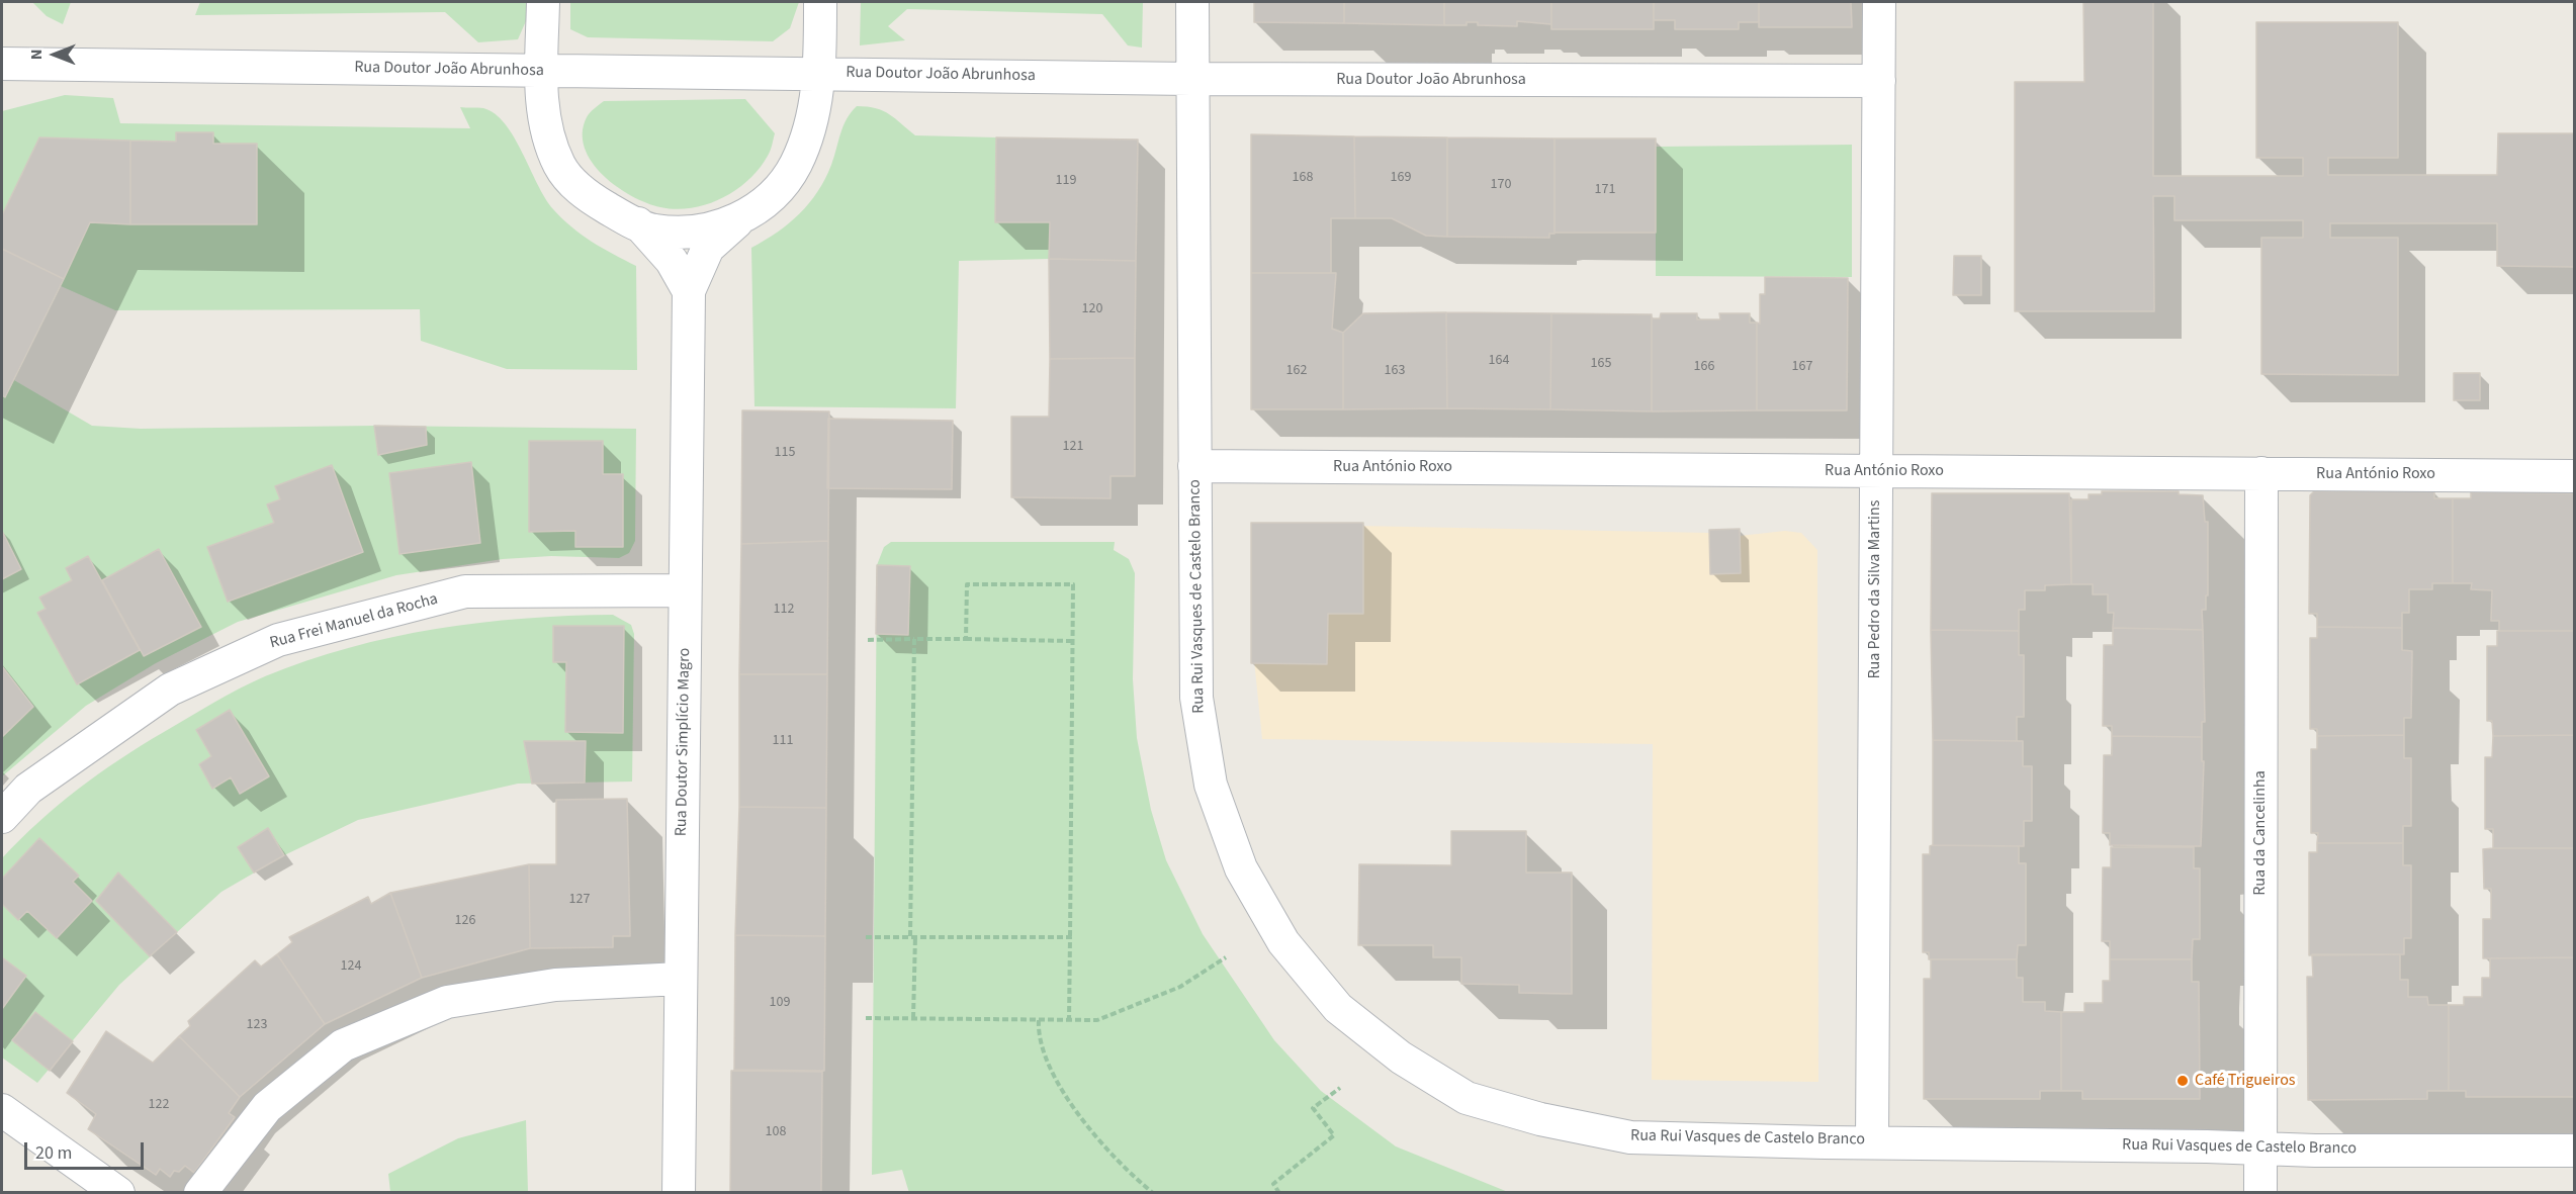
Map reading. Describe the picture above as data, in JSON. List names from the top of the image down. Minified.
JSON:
{"streets":{"street":["Rua Doutor João Abrunhosa","Rua António Roxo","Rua Pedro da Silva Martins","Rua Rui Vasques de Castelo Branco","Rua Frei Manuel da Rocha","Rua Doutor Simplício Magro","Rua da Cancelinha"]},"crossings":[["Rua Doutor João Abrunhosa","Rua Pedro da Silva Martins"],["Rua Doutor João Abrunhosa","Rua Rui Vasques de Castelo Branco"],["Rua António Roxo","Rua Pedro da Silva Martins"],["Rua António Roxo","Rua Rui Vasques de Castelo Branco"],["Rua António Roxo","Rua da Cancelinha"],["Rua Pedro da Silva Martins","Rua Rui Vasques de Castelo Branco"],["Rua Rui Vasques de Castelo Branco","Rua da Cancelinha"],["Rua Frei Manuel da Rocha","Rua Doutor Simplício Magro"]],"places":["Café Trigueiros"],"house_numbers":["168","169","119","170","171","120","164","165","166","167","162","163","121","115","112","111","127","126","124","109","123","122","108"],"scale_bar":"20 m","north":"left"}
